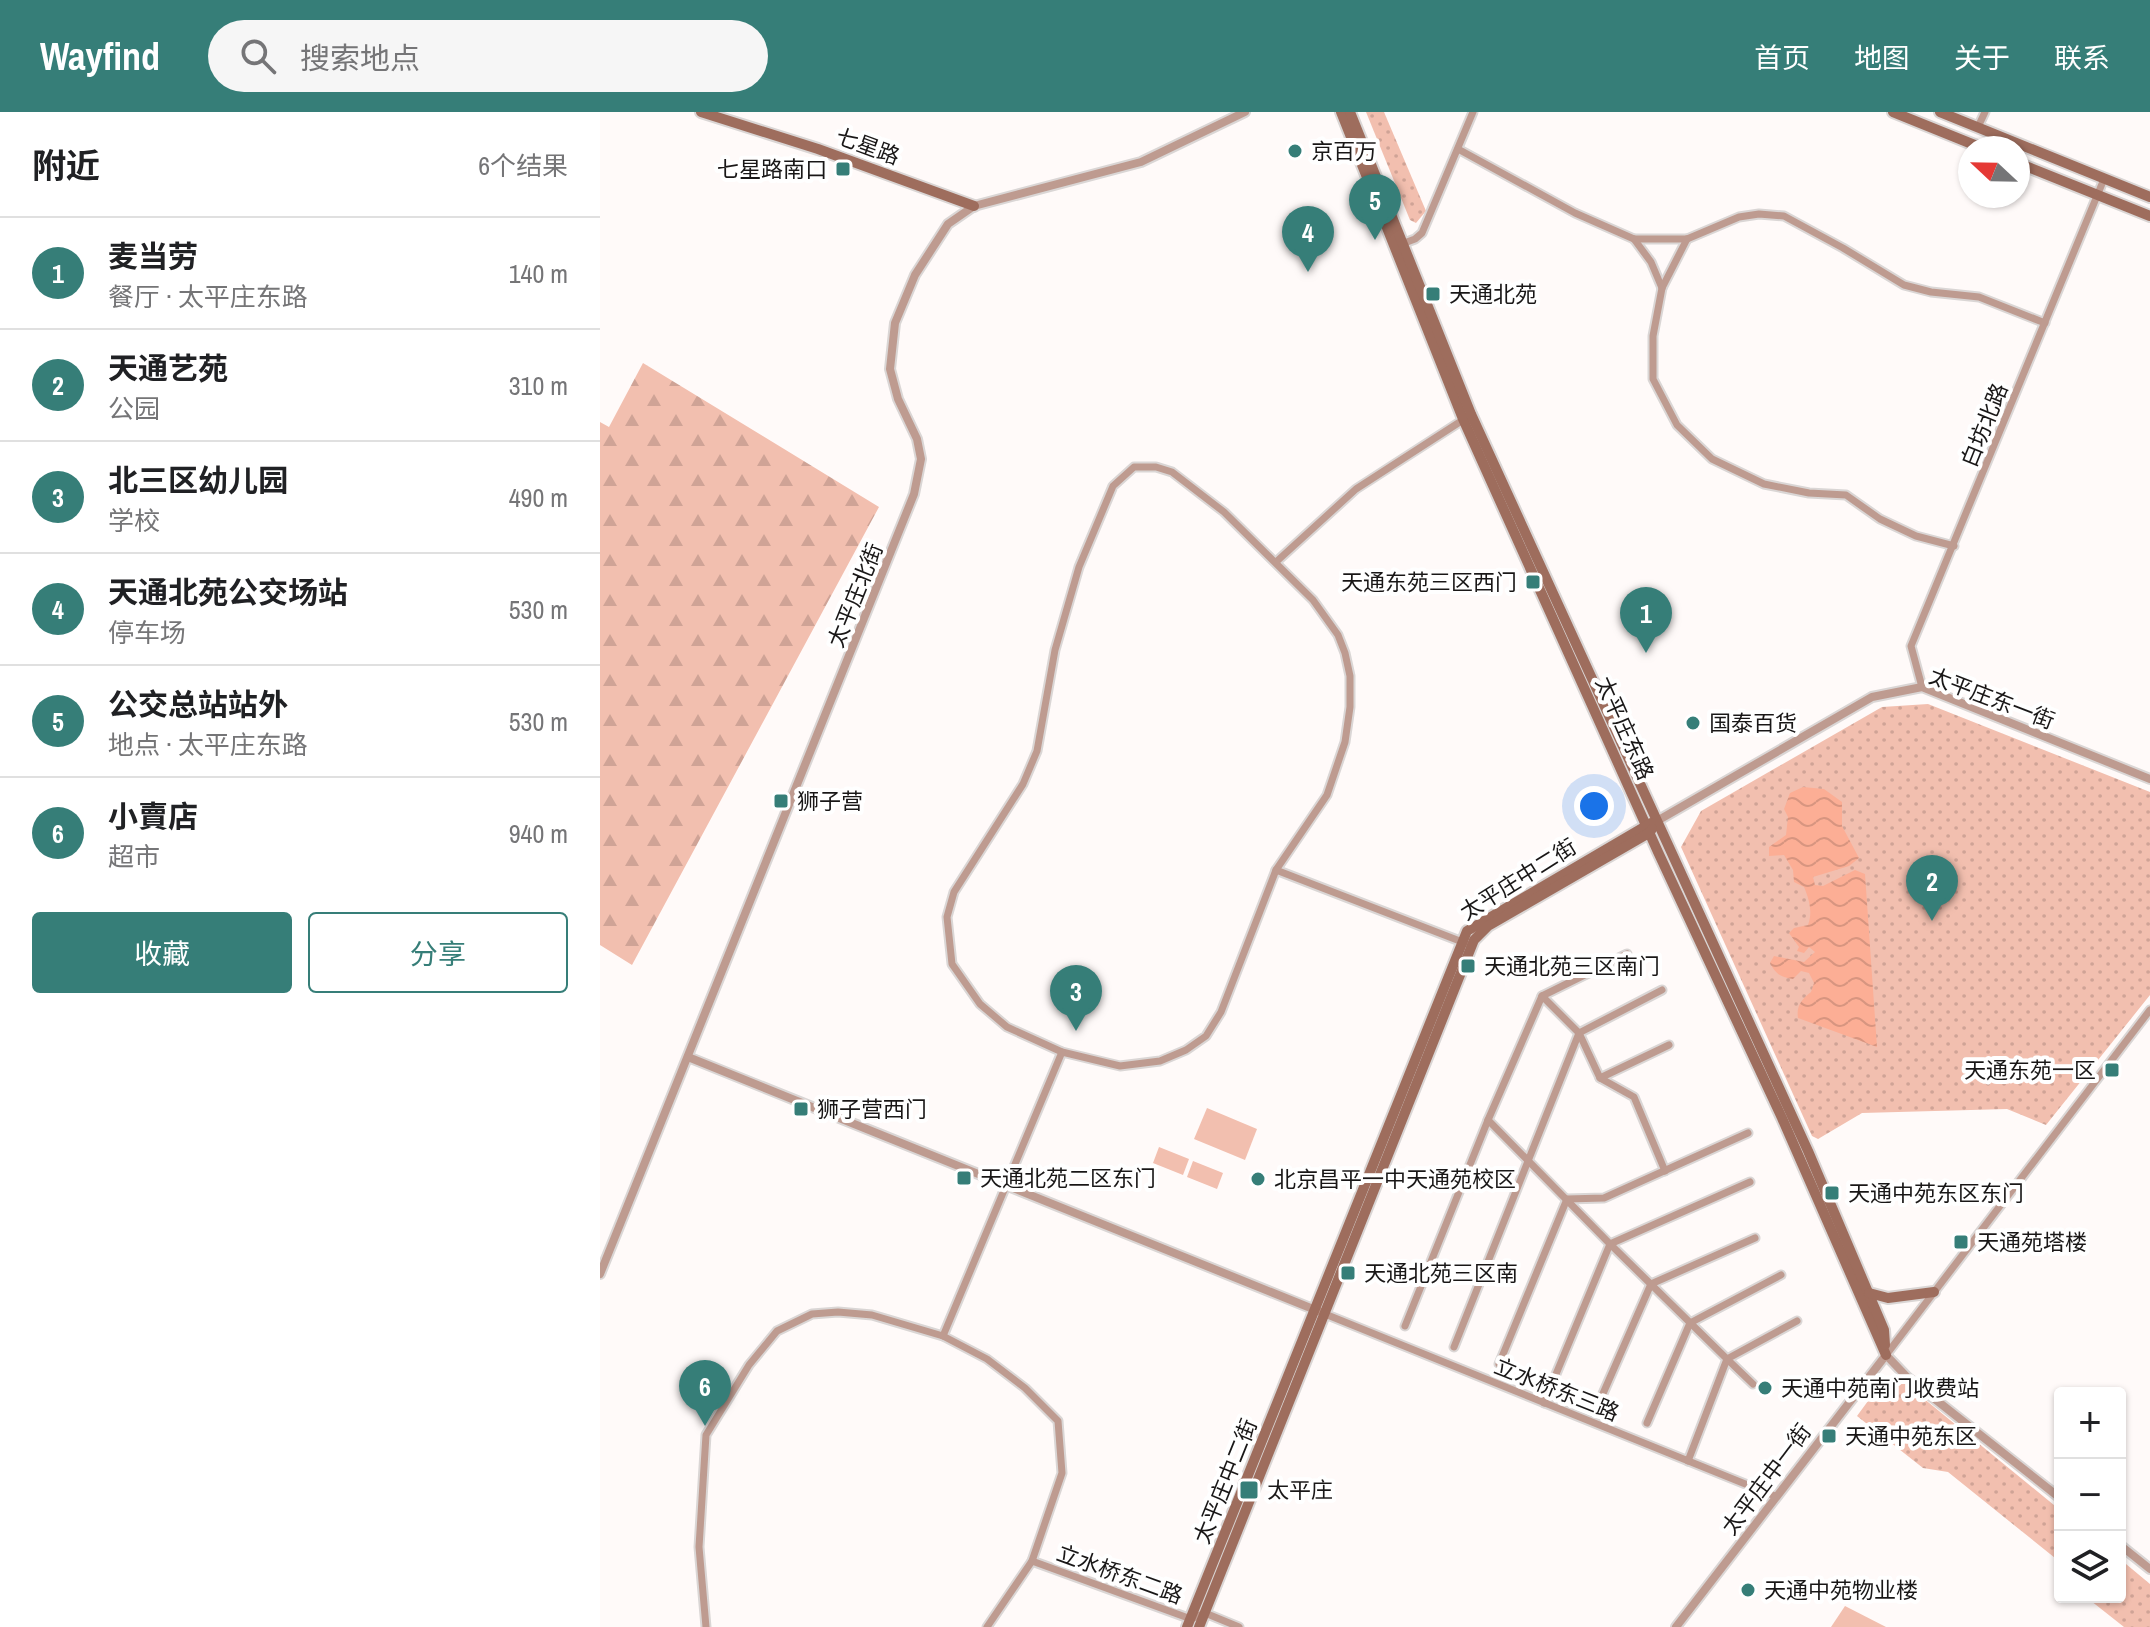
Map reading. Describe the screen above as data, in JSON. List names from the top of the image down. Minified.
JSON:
{"streets":{"main road":["七星路","太平庄东路","太平庄中二街"],"street":["白坊北路","太平庄北街","太平庄东一街","立水桥东三路","太平庄中一街","立水桥东二路"]},"crossings":[["七星路","太平庄北街"],["白坊北路","太平庄东一街"],["太平庄东一街","太平庄东路"],["太平庄东一街","太平庄中二街"],["太平庄东路","太平庄中二街"],["太平庄东路","太平庄中一街"],["太平庄中二街","立水桥东三路"],["太平庄中二街","立水桥东二路"],["立水桥东三路","太平庄中一街"]],"places":{"other":["京百万","国泰百货","北京昌平一中天通苑校区","天通中苑南门收费站","天通中苑物业楼"],"transit":["七星路南口","天通北苑","天通东苑三区西门","狮子营","天通北苑三区南门","天通东苑一区","狮子营西门","天通北苑二区东门","天通中苑东区东门","天通苑塔楼","天通北苑三区南","天通中苑东区","太平庄"]},"north":"left","page":{"header":"Wayfind","search":"搜索地点","nav":["首页","地图","关于","联系"],"heading":["附近","6个结果"],"pins":["5","4","1","2","3","6"],"list":[{"mark":"1","name":"麦当劳","note":"餐厅 · 太平庄东路","value":"140 m"},{"mark":"2","name":"天通艺苑","note":"公园","value":"310 m"},{"mark":"3","name":"北三区幼儿园","note":"学校","value":"490 m"},{"mark":"4","name":"天通北苑公交场站","note":"停车场","value":"530 m"},{"mark":"5","name":"公交总站站外","note":"地点 · 太平庄东路","value":"530 m"},{"mark":"6","name":"小賣店","note":"超市","value":"940 m"}],"buttons":["收藏","分享"],"map_buttons":["+","−"]}}
